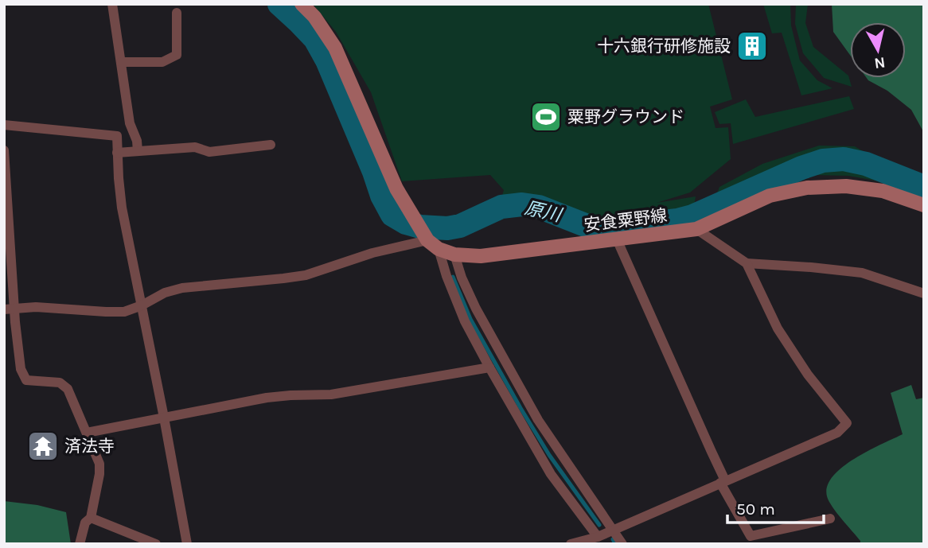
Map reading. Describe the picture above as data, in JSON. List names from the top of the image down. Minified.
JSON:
{"streets":{"main road":["安食粟野線"]},"water":["原川"],"places":{"building":["十六銀行研修施設"],"sports":["粟野グラウンド"],"temple":["済法寺"]},"scale_bar":"50 m","north":"bottom"}
